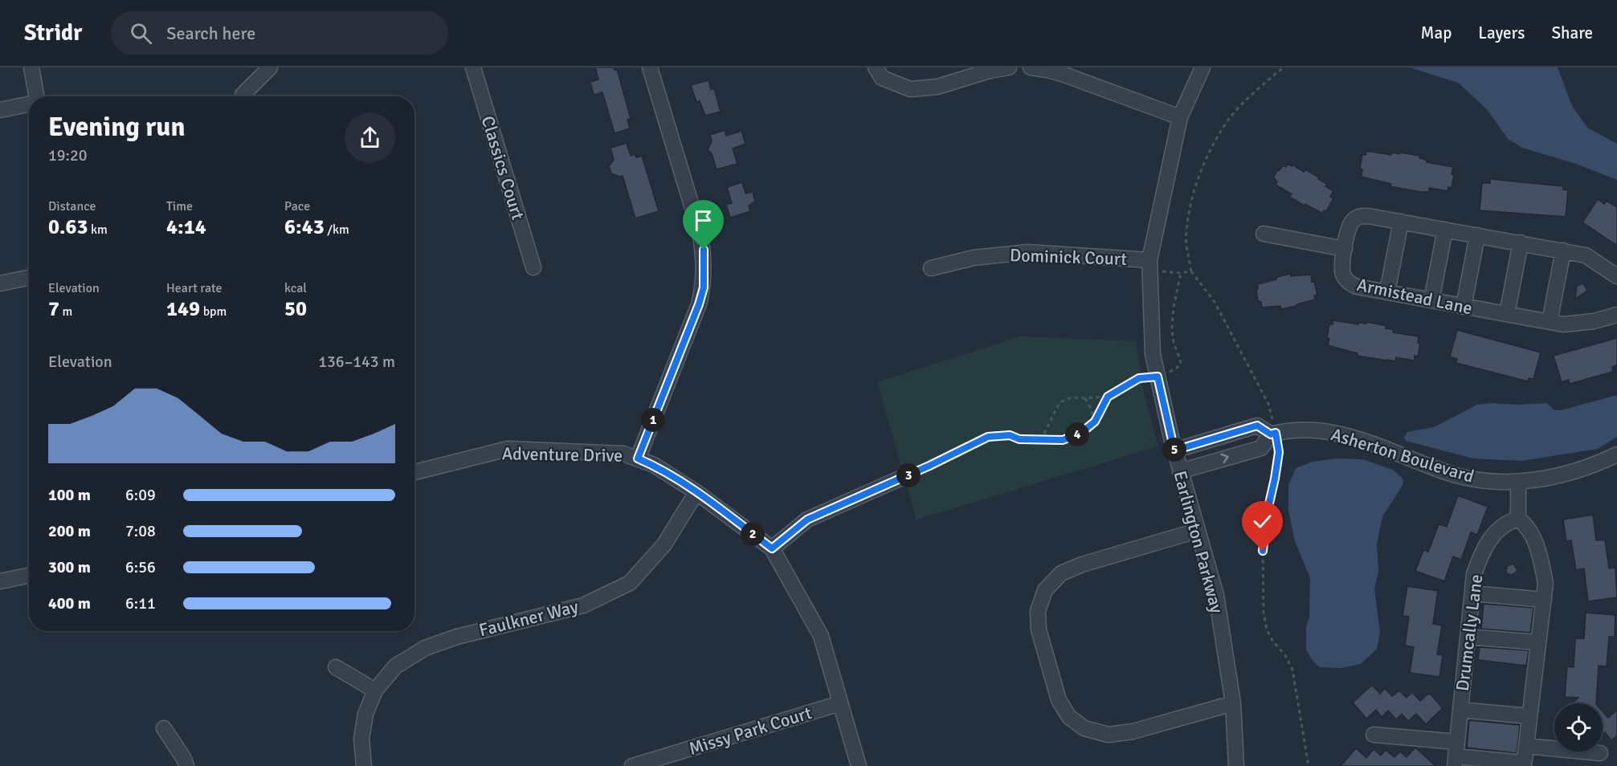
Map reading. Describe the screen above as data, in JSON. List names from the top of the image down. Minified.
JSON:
{"streets":{"street":["Classics Court","Dominick Court","Armistead Lane","Adventure Drive","Asherton Boulevard","Earlington Parkway","Faulkner Way","Drumcally Lane","Missy Park Court"]},"crossings":[["Dominick Court","Earlington Parkway"],["Adventure Drive","Faulkner Way"],["Adventure Drive","Missy Park Court"],["Asherton Boulevard","Earlington Parkway"]],"page":{"header":"Stridr","search":"Search here","nav":["Map","Layers","Share"],"heading":["Evening run","19:20"],"stats":[["Distance","0.63 km"],["Time","4:14"],["Pace","6:43 /km"],["Elevation","7 m"],["Heart rate","149 bpm"],["kcal","50"]],"chart":["Elevation","136–143 m"],"pins":["1","4","5","3","2"],"list":[{"name":"100 m","note":"6:09"},{"name":"200 m","note":"7:08"},{"name":"300 m","note":"6:56"},{"name":"400 m","note":"6:11"}]}}
